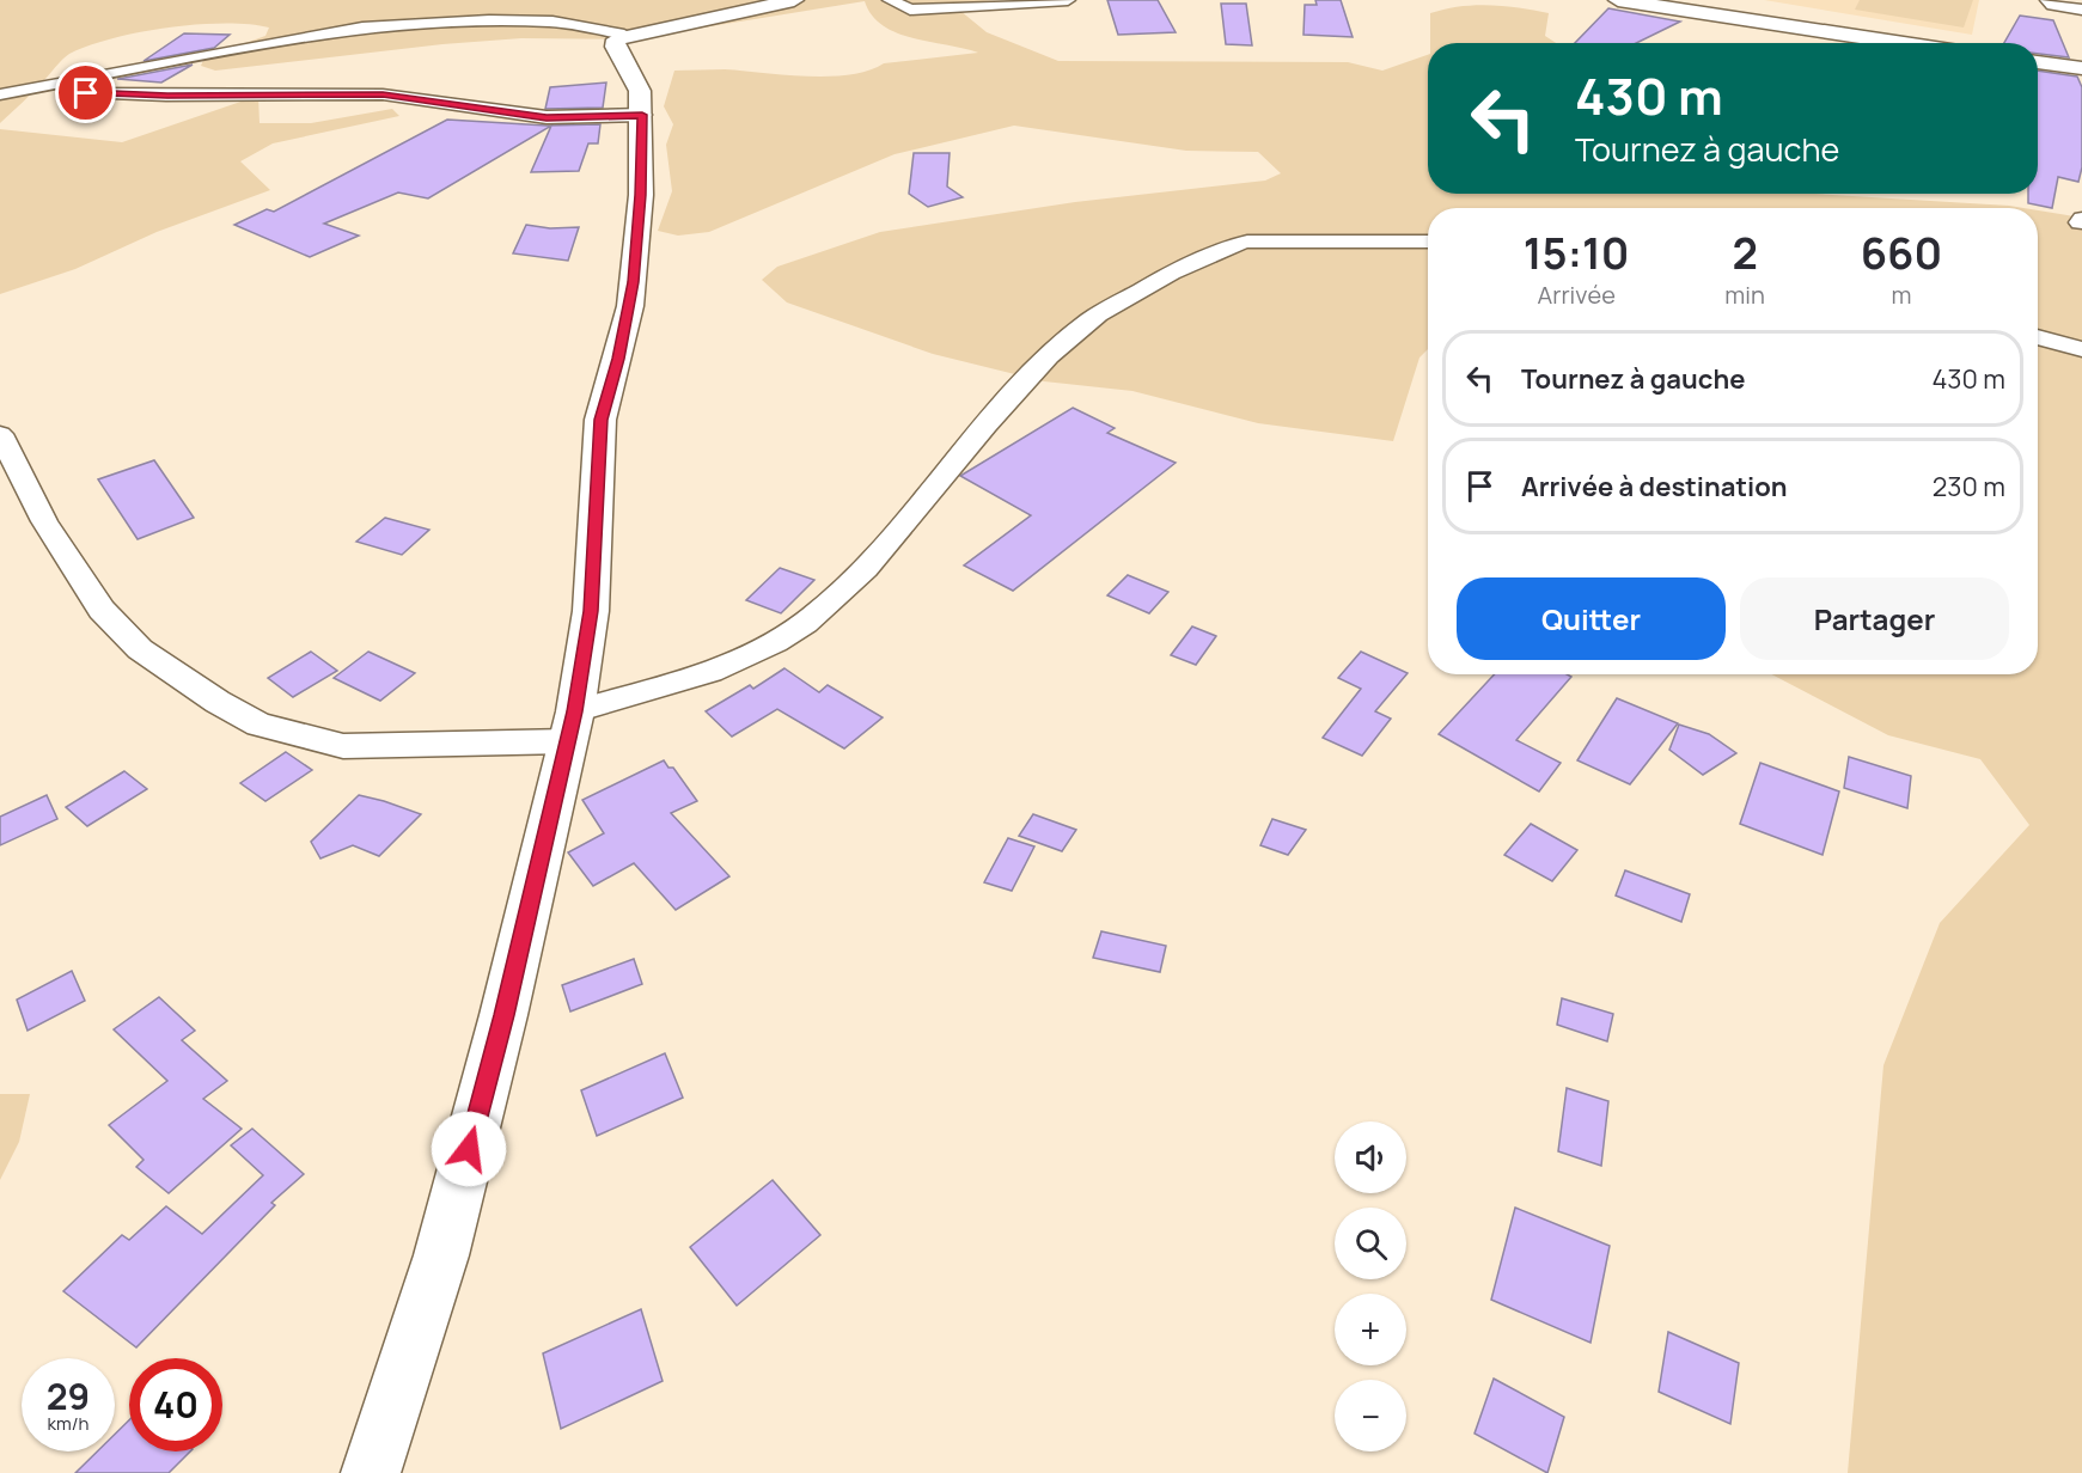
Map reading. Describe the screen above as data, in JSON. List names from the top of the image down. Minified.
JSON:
{"page":{"turn":["430 m","Tournez à gauche"],"eta":["15:10","Arrivée","2","min","660","m"],"list":[{"name":"Tournez à gauche","value":"430 m"},{"name":"Arrivée à destination","value":"230 m"}],"buttons":["Quitter","Partager"],"map_buttons":["+","−"],"speed":"29 km/h","limit":"40"}}
